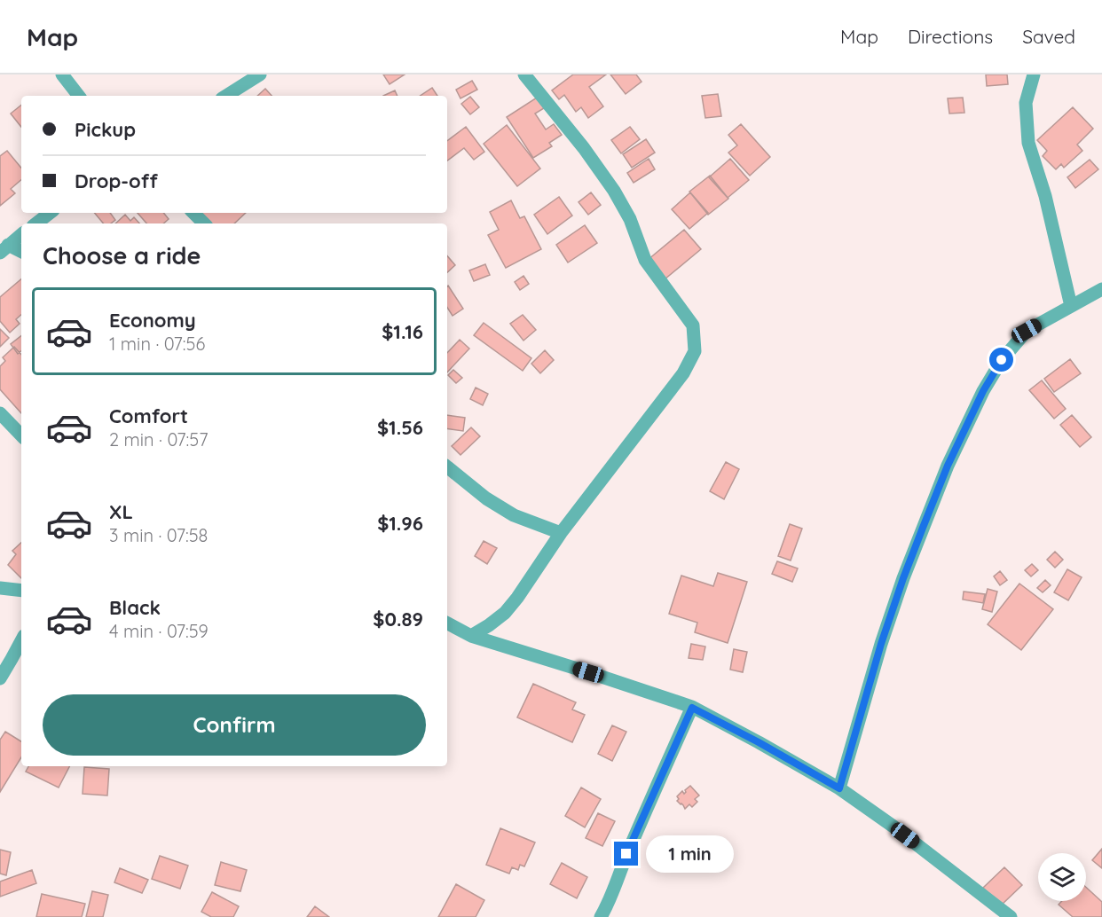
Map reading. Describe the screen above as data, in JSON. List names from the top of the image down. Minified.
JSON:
{"page":{"header":"Map","nav":["Map","Directions","Saved"],"banner":["Pickup","Drop-off"],"heading":"Choose a ride","list":[{"name":"Economy","note":"1 min · 07:56","value":"$1.16"},{"name":"Comfort","note":"2 min · 07:57","value":"$1.56"},{"name":"XL","note":"3 min · 07:58","value":"$1.96"},{"name":"Black","note":"4 min · 07:59","value":"$0.89"}],"buttons":"Confirm","bubble":"1 min"}}
